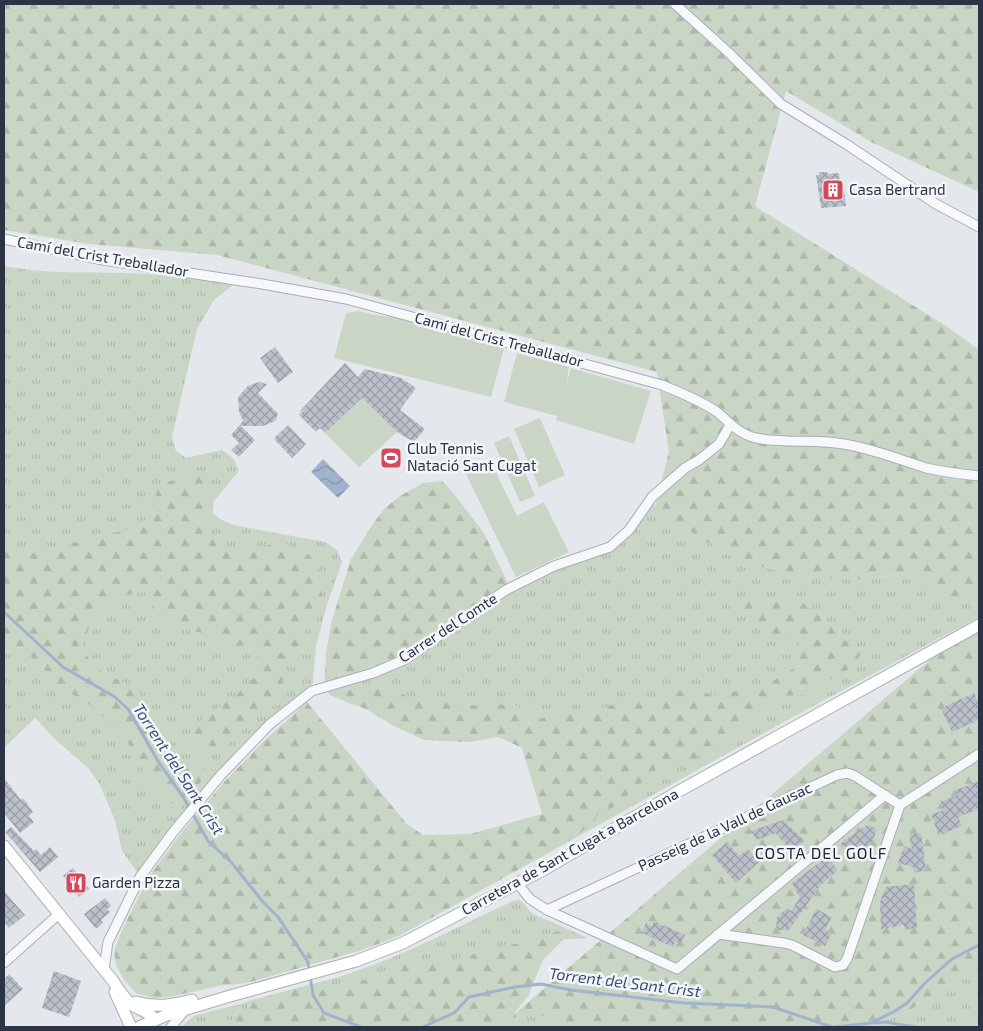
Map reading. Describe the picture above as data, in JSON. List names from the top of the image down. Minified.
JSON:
{"streets":{"main road":["Carretera de Sant Cugat a Barcelona"],"street":["Camí del Crist Treballador","Carrer del Comte","Passeig de la Vall de Gausac"]},"crossings":[["Camí del Crist Treballador","Carrer del Comte"]],"districts":["COSTA DEL GOLF"],"water":["Torrent del Sant Crist"],"places":{"building":["Casa Bertrand"],"sports":["Club Tennis Natació Sant Cugat"],"restaurant":["Garden Pizza"]}}
